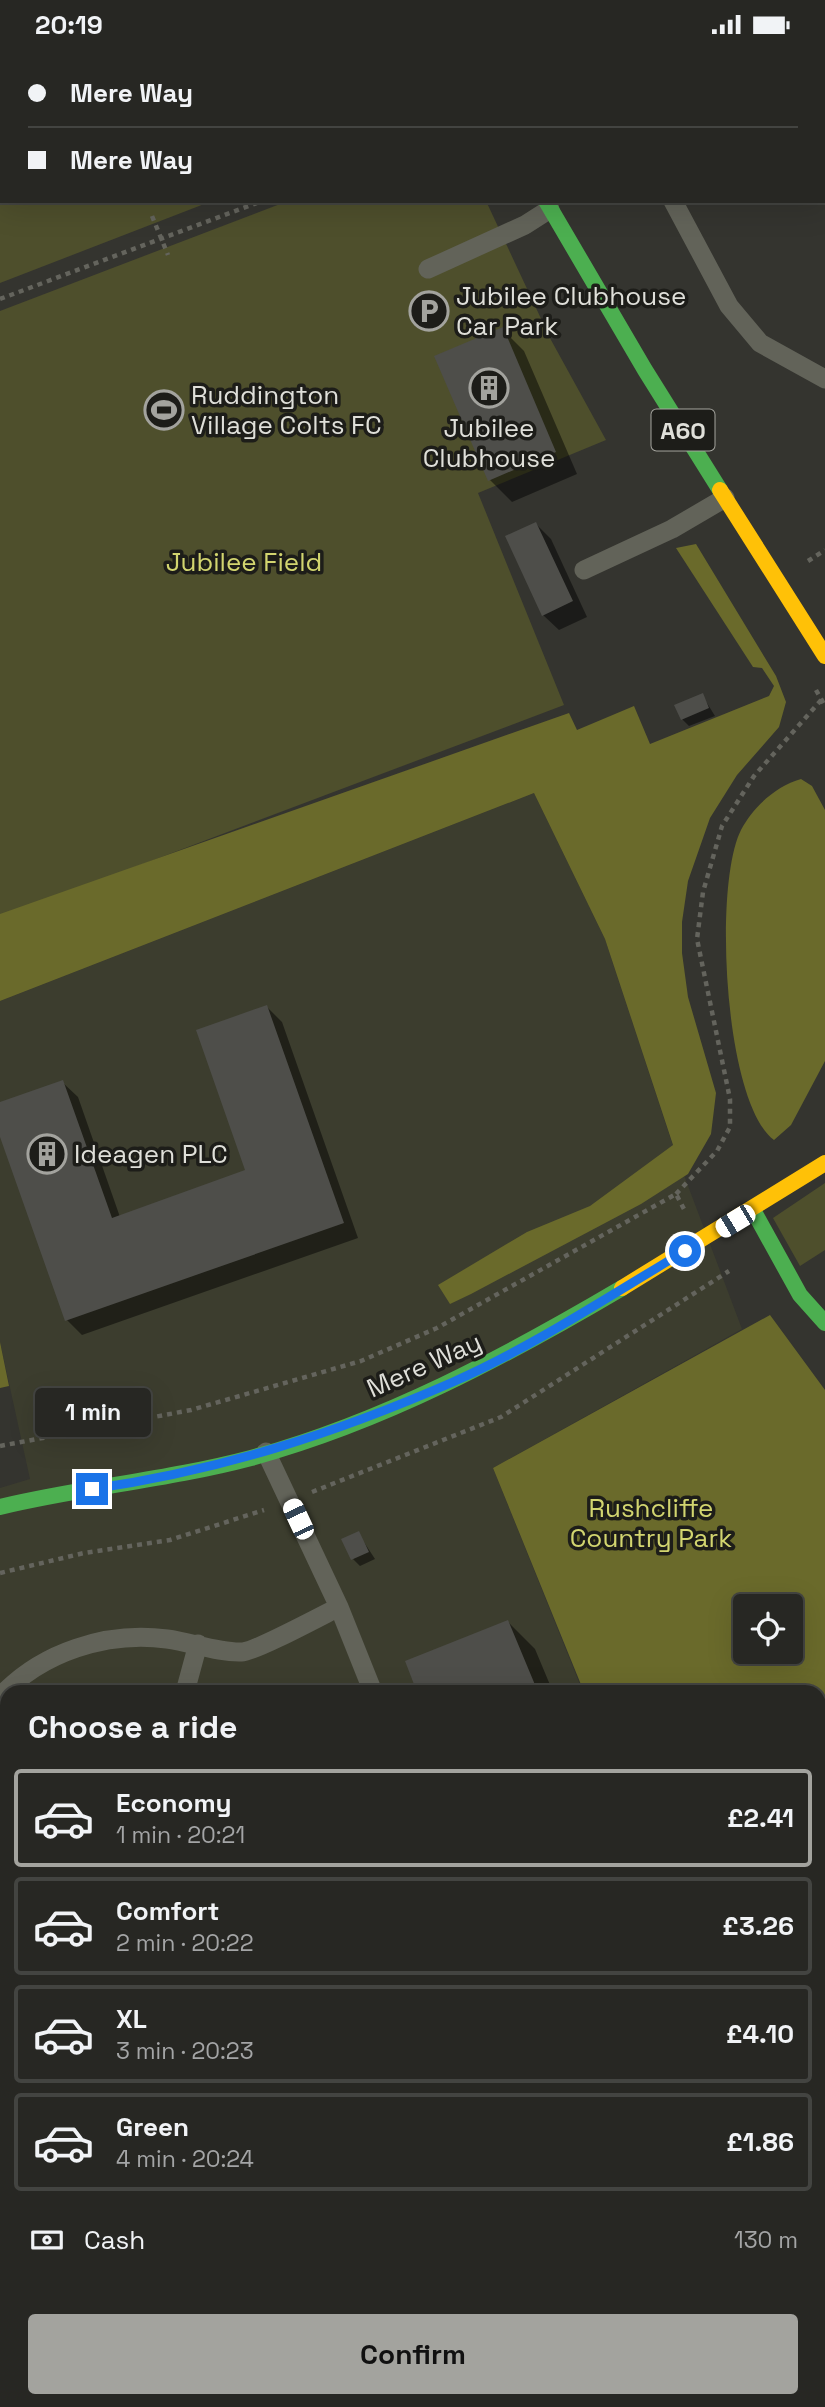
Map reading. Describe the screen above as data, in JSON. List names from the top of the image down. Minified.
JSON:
{"streets":{"street":["A60","Mere Way"]},"parks":["Jubilee Field","Rushcliffe Country Park"],"places":{"parking":["Jubilee Clubhouse Car Park"],"building":["Jubilee Clubhouse","Ideagen PLC"],"sports":["Ruddington Village Colts FC"]},"page":{"status":"20:19","banner":["Mere Way","Mere Way"],"bubble":"1 min","heading":"Choose a ride","list":[{"name":"Economy","note":"1 min · 20:21","value":"£2.41"},{"name":"Comfort","note":"2 min · 20:22","value":"£3.26"},{"name":"XL","note":"3 min · 20:23","value":"£4.10"},{"name":"Green","note":"4 min · 20:24","value":"£1.86"}],"pay":["Cash","130 m"],"buttons":"Confirm"}}
